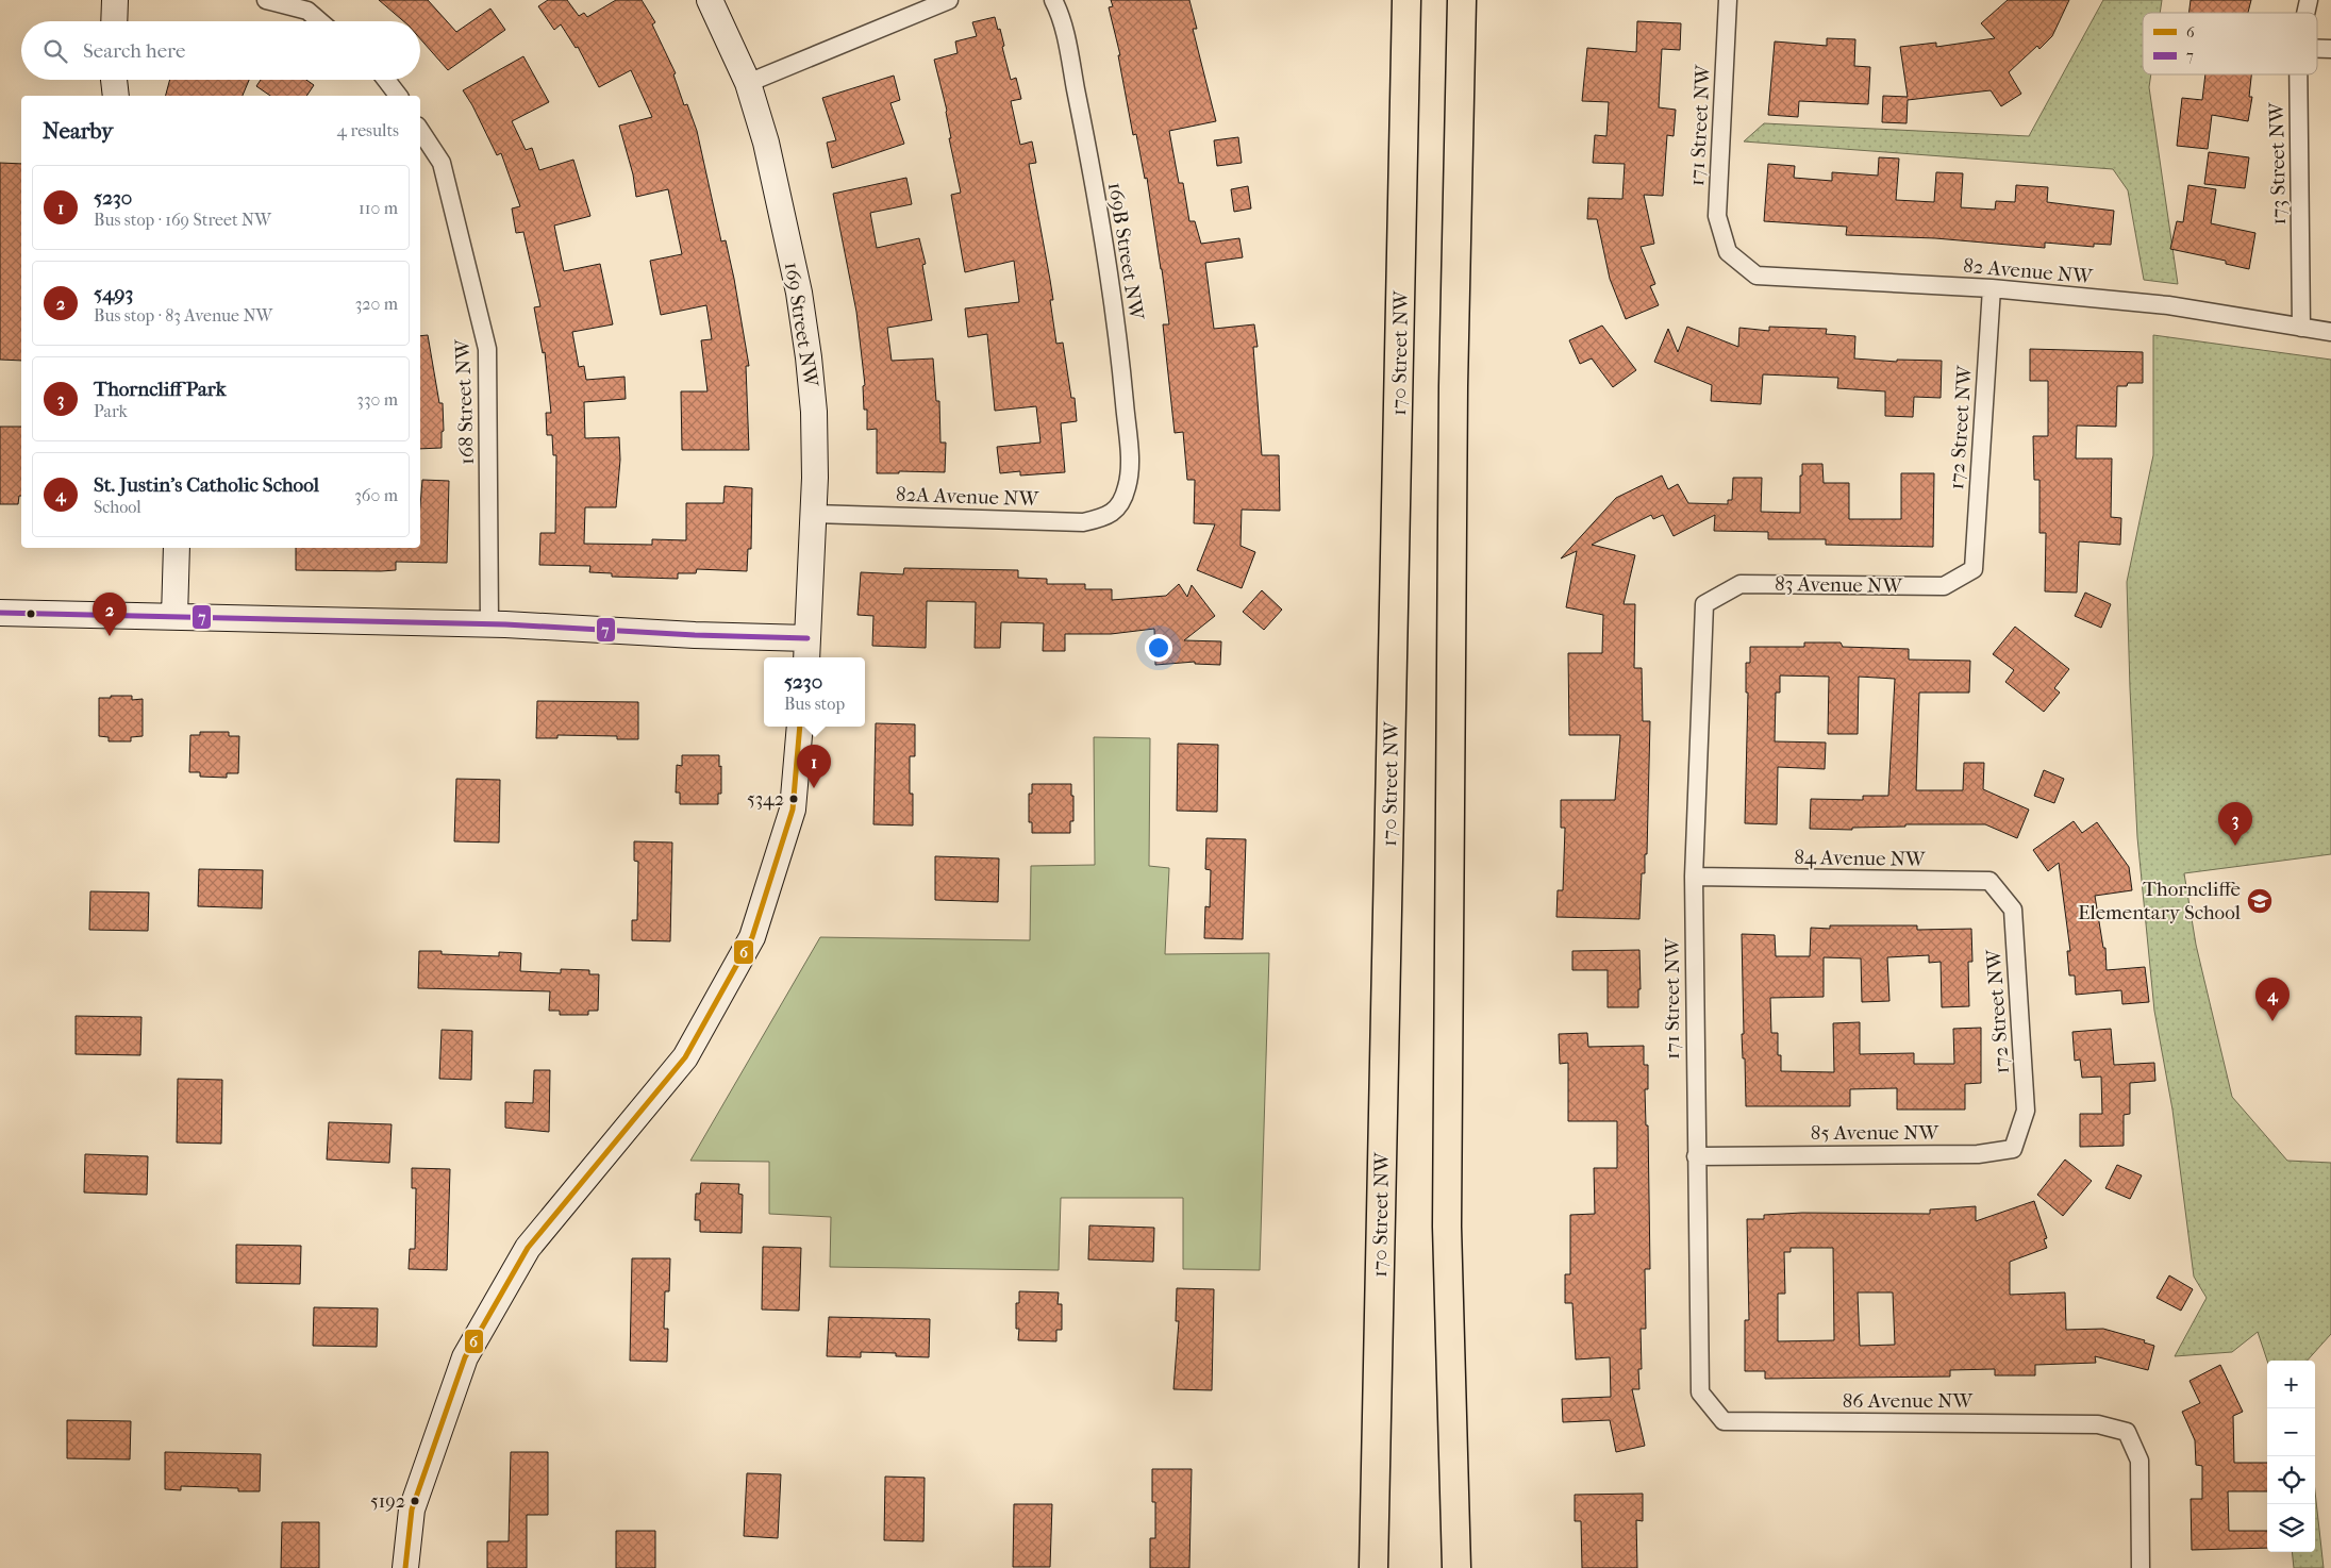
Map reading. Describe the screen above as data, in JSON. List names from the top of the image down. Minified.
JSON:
{"streets":{"main road":["170 Street NW"],"street":["171 Street NW","173 Street NW","169B Street NW","82 Avenue NW","169 Street NW","168 Street NW","172 Street NW","82A Avenue NW","83 Avenue NW","84 Avenue NW","85 Avenue NW","86 Avenue NW"]},"crossings":[["171 Street NW","82 Avenue NW"],["171 Street NW","83 Avenue NW"],["171 Street NW","84 Avenue NW"],["171 Street NW","85 Avenue NW"],["171 Street NW","86 Avenue NW"],["173 Street NW","82 Avenue NW"],["169B Street NW","82A Avenue NW"],["82 Avenue NW","172 Street NW"],["169 Street NW","82A Avenue NW"],["172 Street NW","83 Avenue NW"],["172 Street NW","84 Avenue NW"],["172 Street NW","85 Avenue NW"]],"places":{"other":["5342","5192"],"school or university":["Thorncliffe Elementary School"]},"lines":["transit line 7","transit line 6"],"legend":["6","7"],"page":{"search":"Search here","heading":["Nearby","4 results"],"list":[{"mark":"1","name":"5230","note":"Bus stop · 169 Street NW","value":"110 m"},{"mark":"2","name":"5493","note":"Bus stop · 83 Avenue NW","value":"320 m"},{"mark":"3","name":"Thorncliff Park","note":"Park","value":"330 m"},{"mark":"4","name":"St. Justin’s Catholic School","note":"School","value":"360 m"}],"pins":["2","1","3","4"],"popup":["5230","Bus stop"],"map_buttons":["+","−"]}}
